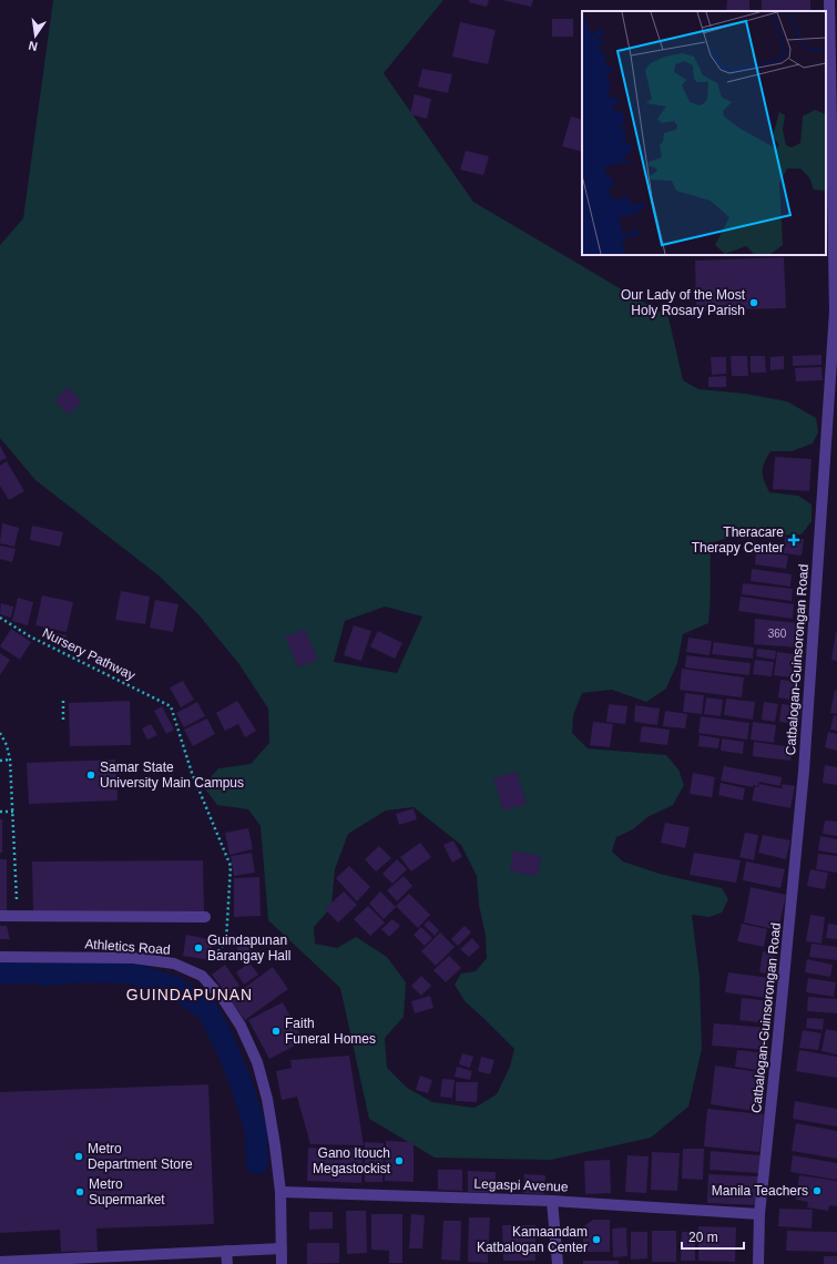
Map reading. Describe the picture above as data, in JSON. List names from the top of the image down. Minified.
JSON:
{"streets":{"street":["Catbalogan-Guinsorongan Road","Athletics Road","Legaspi Avenue"],"path":["Nursery Pathway"]},"crossings":[["Nursery Pathway","Athletics Road"],["Catbalogan-Guinsorongan Road","Legaspi Avenue"],["Athletics Road","Legaspi Avenue"]],"districts":["GUINDAPUNAN"],"places":{"other":["Our Lady of the Most Holy Rosary Parish","Samar State University Main Campus","Guindapunan Barangay Hall","Faith Funeral Homes","Metro Department Store","Gano Itouch Megastockist","Manila Teachers","Metro Supermarket","Kamaandam Katbalogan Center"],"health":["Theracare Therapy Center"]},"house_numbers":["360"],"scale_bar":"20 m","north":"bottom"}
